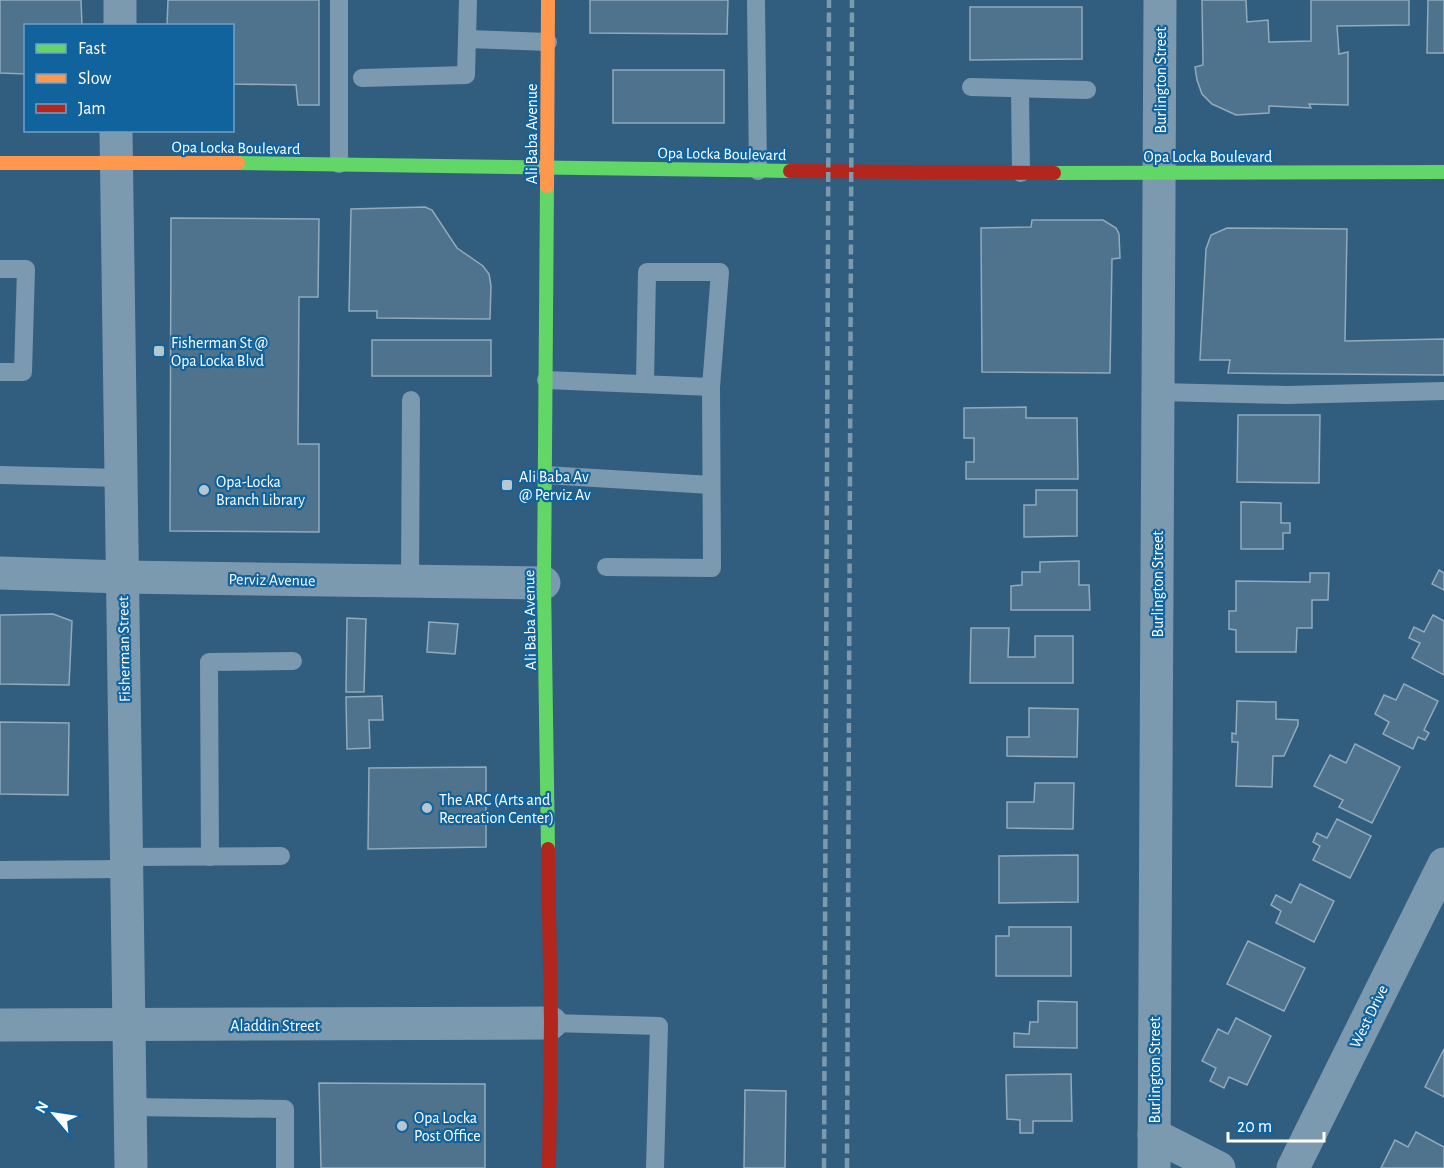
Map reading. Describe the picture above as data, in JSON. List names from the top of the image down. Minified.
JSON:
{"streets":{"street":["Burlington Street","Ali Baba Avenue","Opa Locka Boulevard","Perviz Avenue","Fisherman Street","West Drive","Aladdin Street"]},"crossings":[["Burlington Street","Opa Locka Boulevard"],["Ali Baba Avenue","Opa Locka Boulevard"],["Ali Baba Avenue","Perviz Avenue"],["Ali Baba Avenue","Aladdin Street"],["Opa Locka Boulevard","Fisherman Street"],["Perviz Avenue","Fisherman Street"],["Fisherman Street","Aladdin Street"]],"places":{"transit":["Fisherman St @ Opa Locka Blvd","Ali Baba Av @ Perviz Av"],"other":["Opa-Locka Branch Library","The ARC (Arts and Recreation Center)","Opa Locka Post Office"]},"legend":["Fast","Slow","Jam"],"scale_bar":"20 m","north":"top left"}
